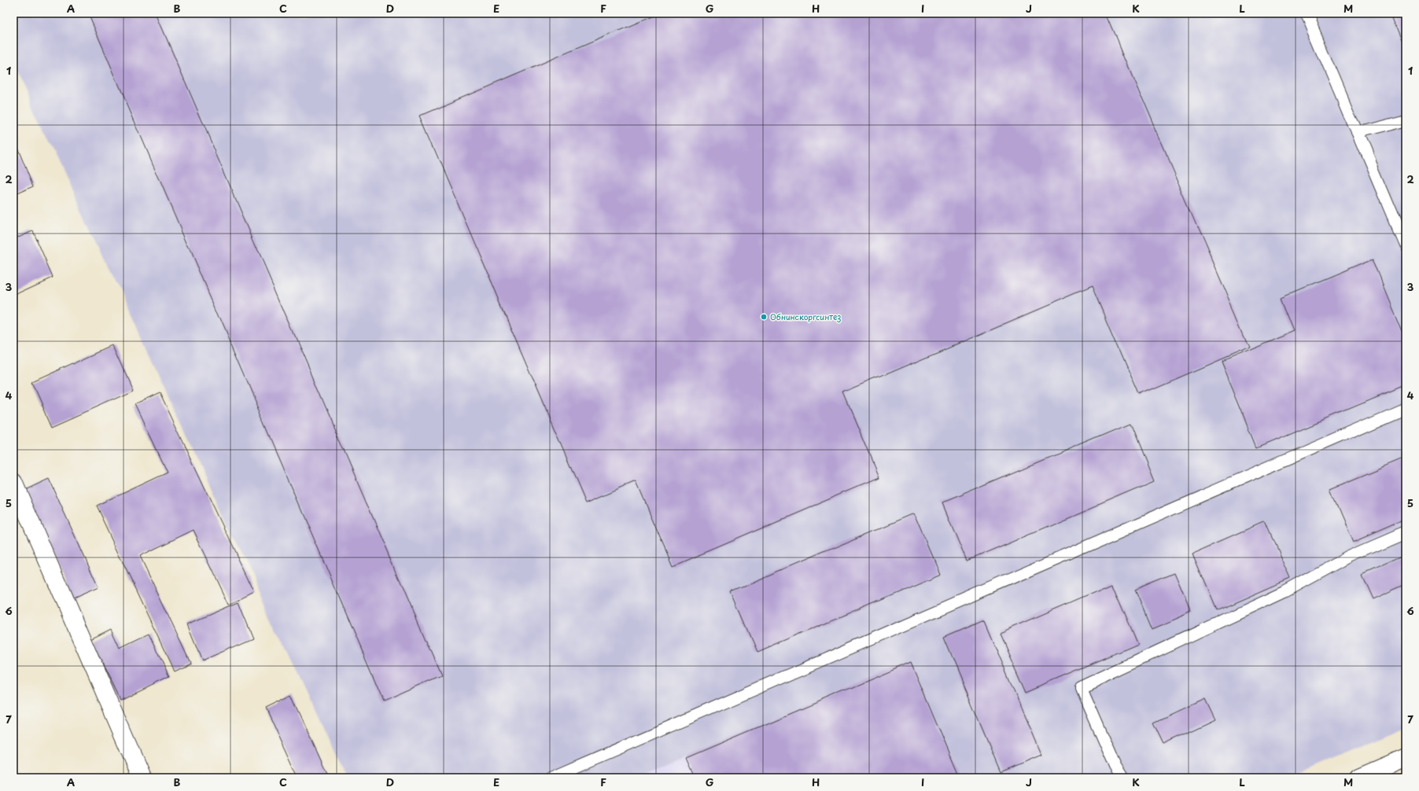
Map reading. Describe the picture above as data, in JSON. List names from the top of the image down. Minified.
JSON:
{"places":["Обнинскоргсинтез"],"grid":{"columns":["A","B","C","D","E","F","G","H","I","J","K","L","M"],"rows":["1","2","3","4","5","6","7"]}}
